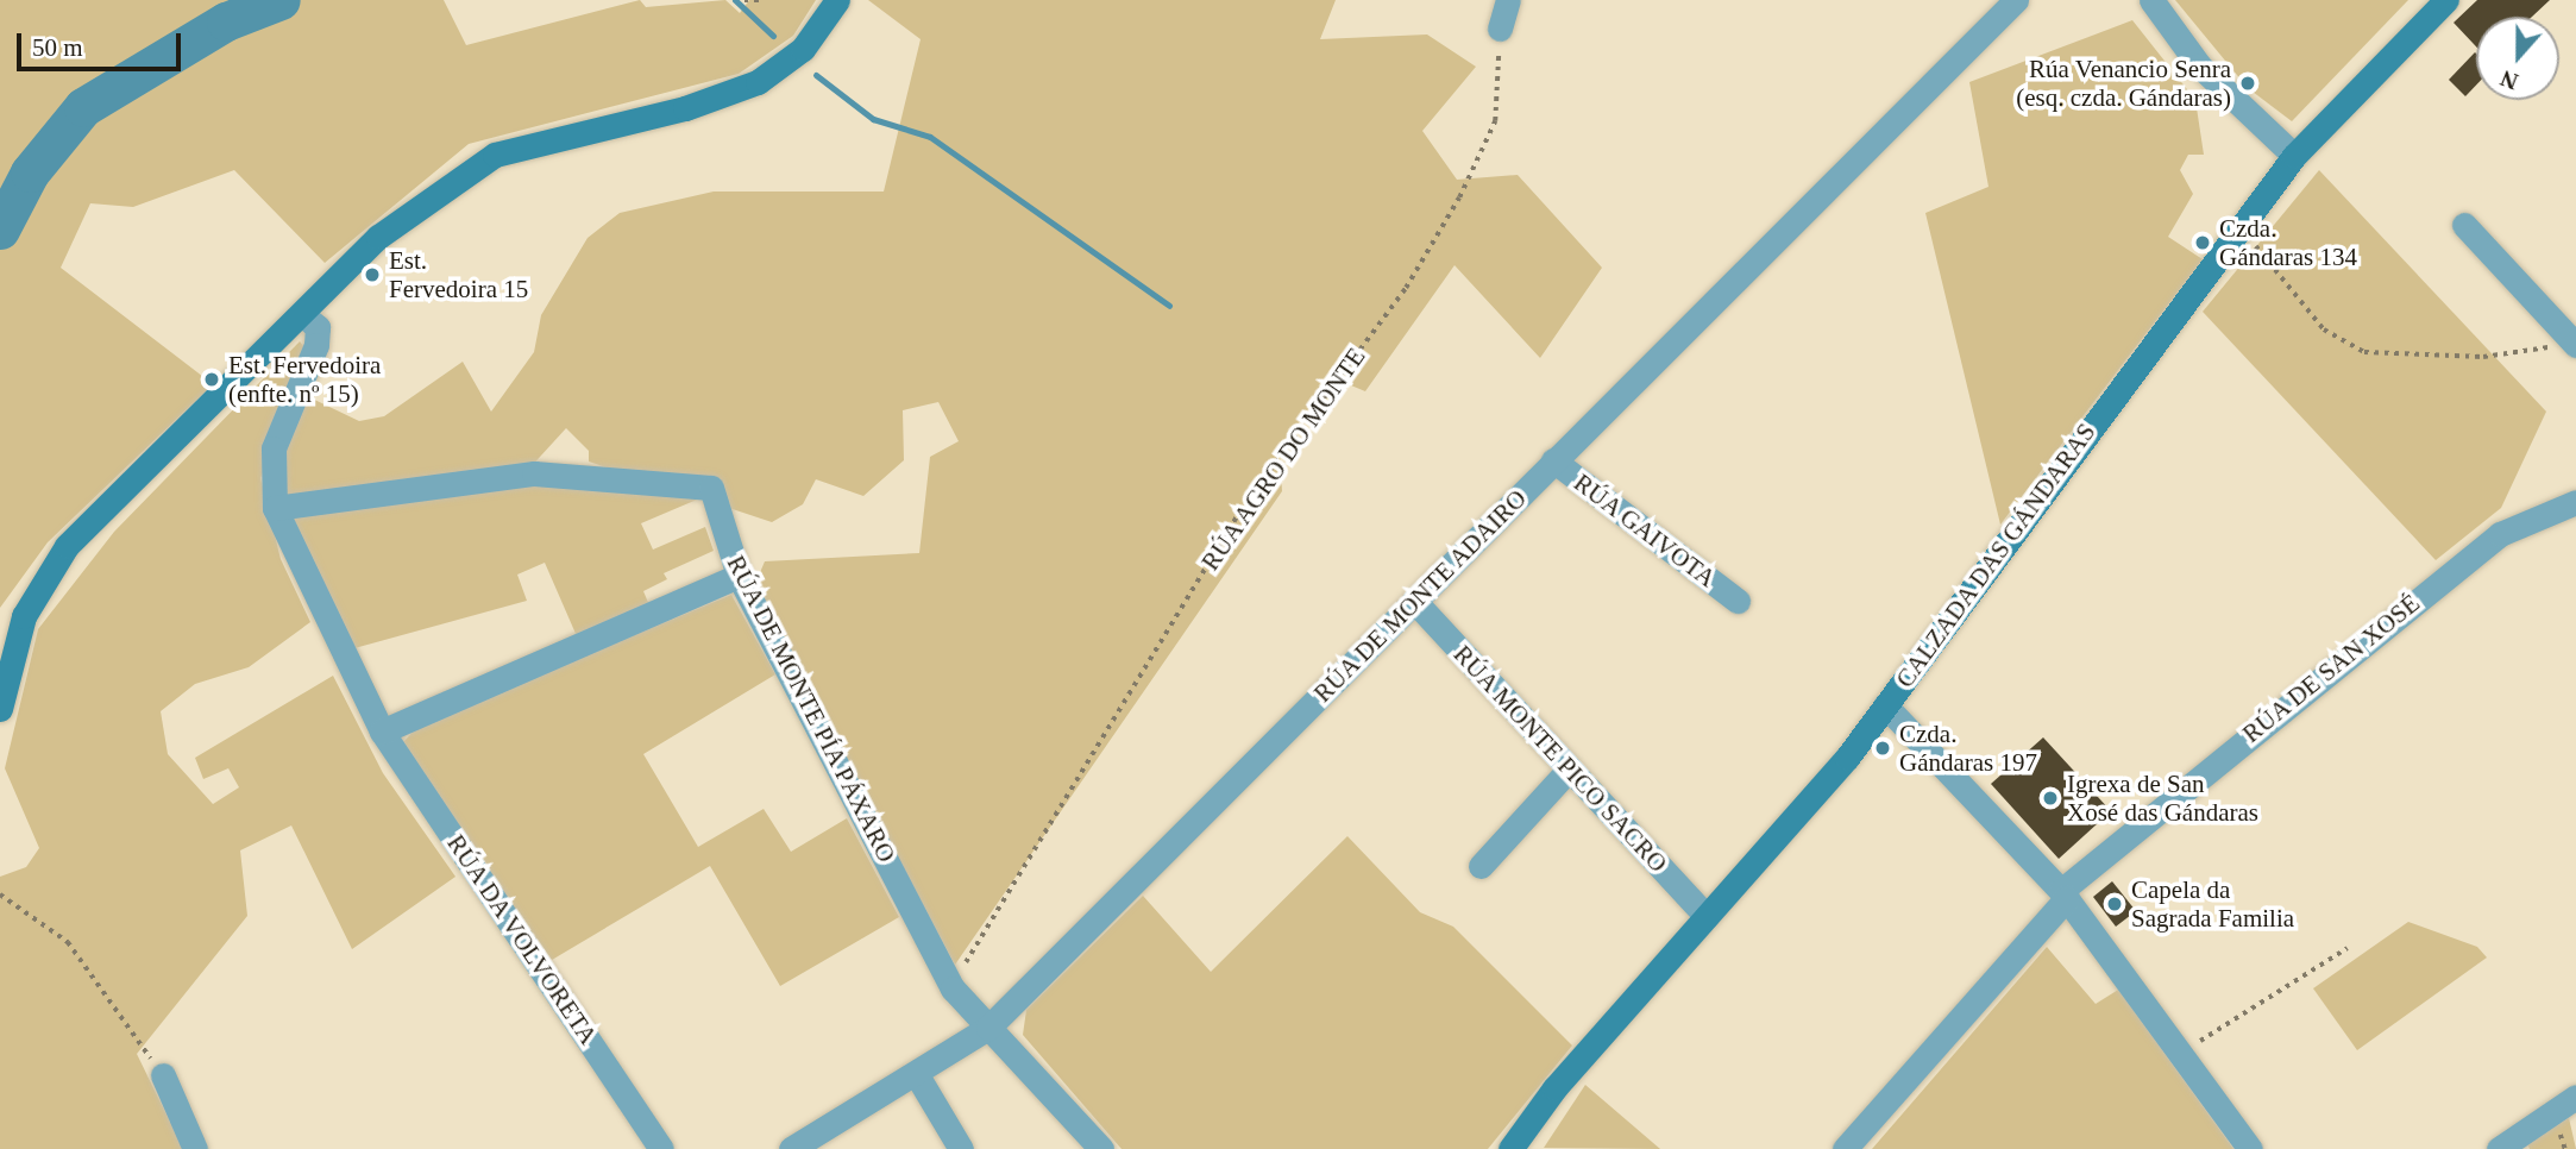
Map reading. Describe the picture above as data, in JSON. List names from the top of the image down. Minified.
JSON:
{"streets":{"main road":["CALZADA DAS GÁNDARAS"],"street":["RÚA GAIVOTA","RÚA DE MONTE ADAIRO","RÚA DE SAN XOSÉ","RÚA DE MONTE PÍA PÁXARO","RÚA MONTE PICO SACRO","RÚA DA VOLVORETA"],"path":["RÚA AGRO DO MONTE"]},"crossings":[["RÚA AGRO DO MONTE","RÚA DE MONTE PÍA PÁXARO"],["RÚA GAIVOTA","RÚA DE MONTE ADAIRO"],["CALZADA DAS GÁNDARAS","RÚA MONTE PICO SACRO"],["RÚA DE MONTE ADAIRO","RÚA DE MONTE PÍA PÁXARO"],["RÚA DE MONTE ADAIRO","RÚA MONTE PICO SACRO"],["RÚA DE MONTE PÍA PÁXARO","RÚA DA VOLVORETA"]],"places":["Rúa Venancio Senra (esq. czda. Gándaras)","Czda. Gándaras 134","Est. Fervedoira 15","Est. Fervedoira (enfte. nº 15)","Czda. Gándaras 197","Igrexa de San Xosé das Gándaras","Capela da Sagrada Familia"],"scale_bar":"50 m","north":"bottom"}
